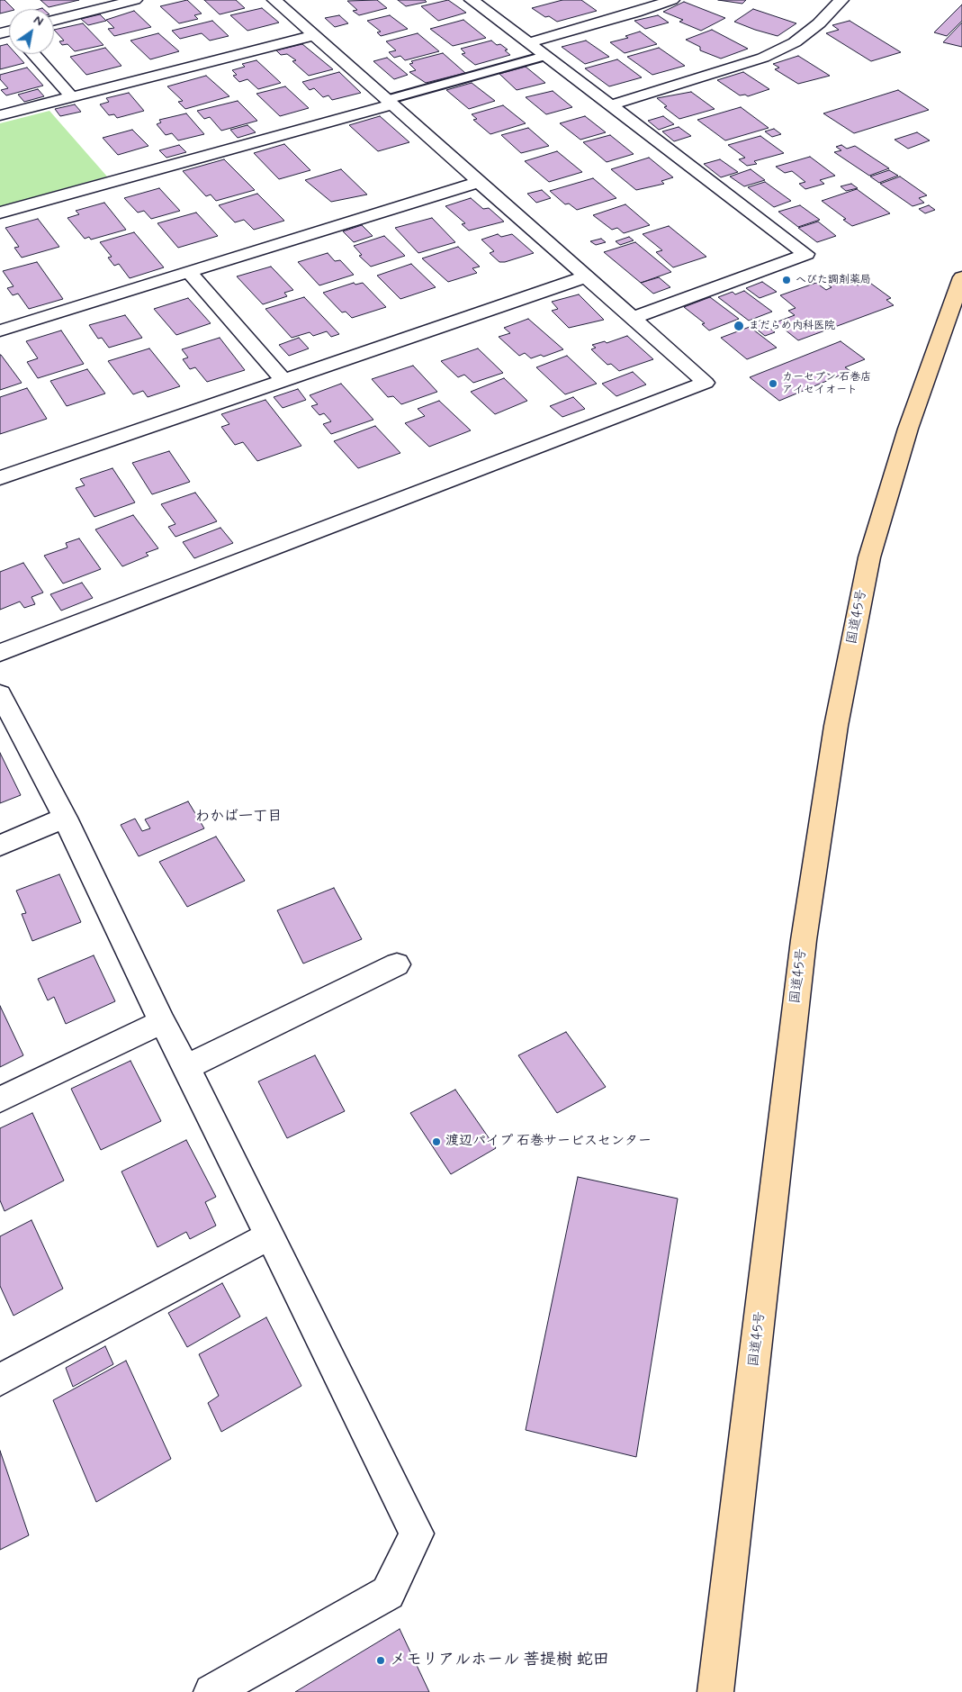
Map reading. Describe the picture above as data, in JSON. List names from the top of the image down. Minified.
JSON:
{"streets":{"highway":["国道45号"]},"districts":["わかば一丁目"],"places":["へびた調剤薬局","まだらめ内科医院","カーセブン 石巻店 アイセイオート","渡辺パイプ 石巻サービスセンター","メモリアルホール 菩提樹 蛇田"],"north":"top right"}
